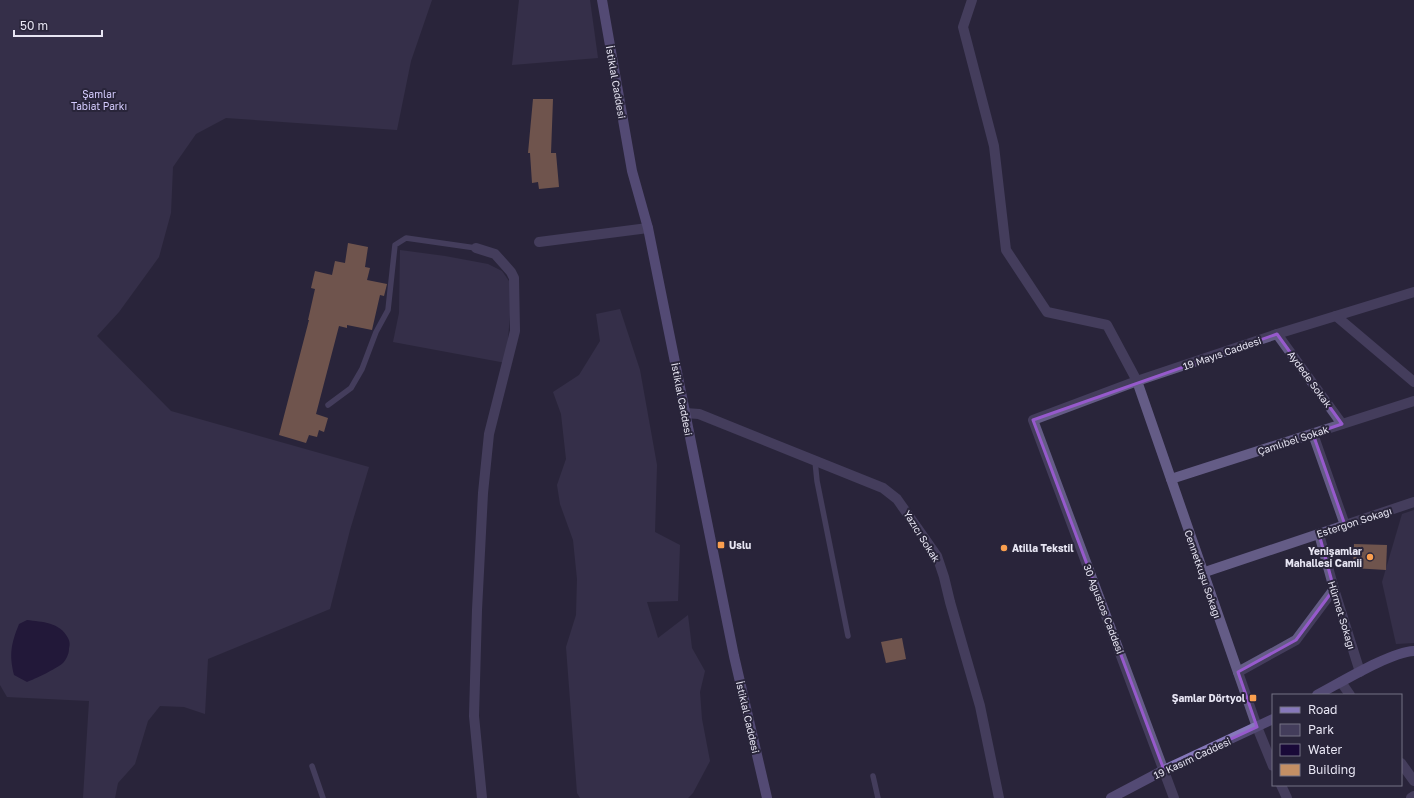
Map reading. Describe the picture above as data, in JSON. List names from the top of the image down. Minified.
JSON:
{"streets":{"main road":["İstiklal Caddesi","19 Kasım Caddesi"],"street":["19 Mayıs Caddesi","Aydede Sokak","Çamlıbel Sokak","Estergon Sokağı","Yazıcı Sokak","Cennetkuşu Sokağı","30 Ağustos Caddesi","Hürmet Sokağı"]},"crossings":[["İstiklal Caddesi","Yazıcı Sokak"],["19 Mayıs Caddesi","Aydede Sokak"],["19 Mayıs Caddesi","Cennetkuşu Sokağı"],["19 Mayıs Caddesi","30 Ağustos Caddesi"],["Aydede Sokak","Çamlıbel Sokak"],["Çamlıbel Sokak","Cennetkuşu Sokağı"],["Estergon Sokağı","Cennetkuşu Sokağı"],["Estergon Sokağı","Hürmet Sokağı"],["Cennetkuşu Sokağı","19 Kasım Caddesi"],["30 Ağustos Caddesi","19 Kasım Caddesi"]],"parks":["Şamlar Tabiat Parkı"],"places":{"transit":["Uslu","Şamlar Dörtyol"],"other":["Atilla Tekstil","Yenişamlar Mahallesi Camii"]},"legend":["Road","Park","Water","Building"],"scale_bar":"50 m"}
